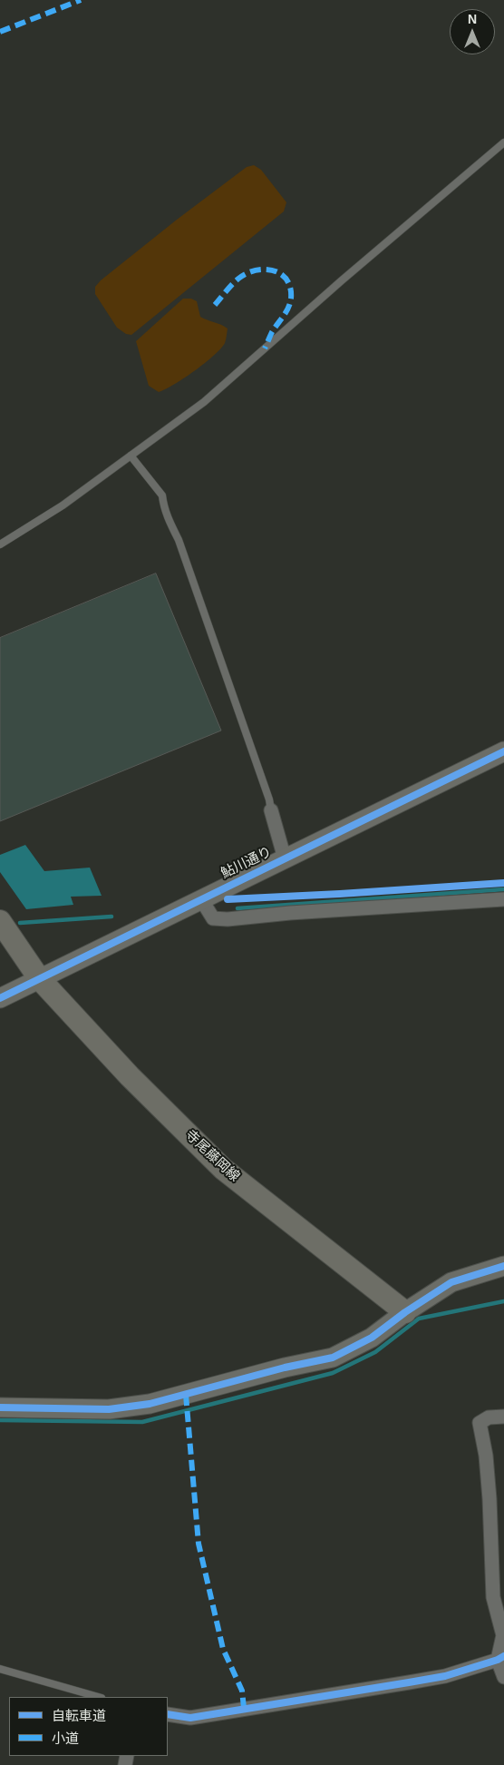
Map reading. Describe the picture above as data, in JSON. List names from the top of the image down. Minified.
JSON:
{"streets":{"main road":["寺尾藤岡線"],"street":["鮎川通り"]},"crossings":[["鮎川通り","寺尾藤岡線"]],"legend":["自転車道","小道"],"north":"top"}
